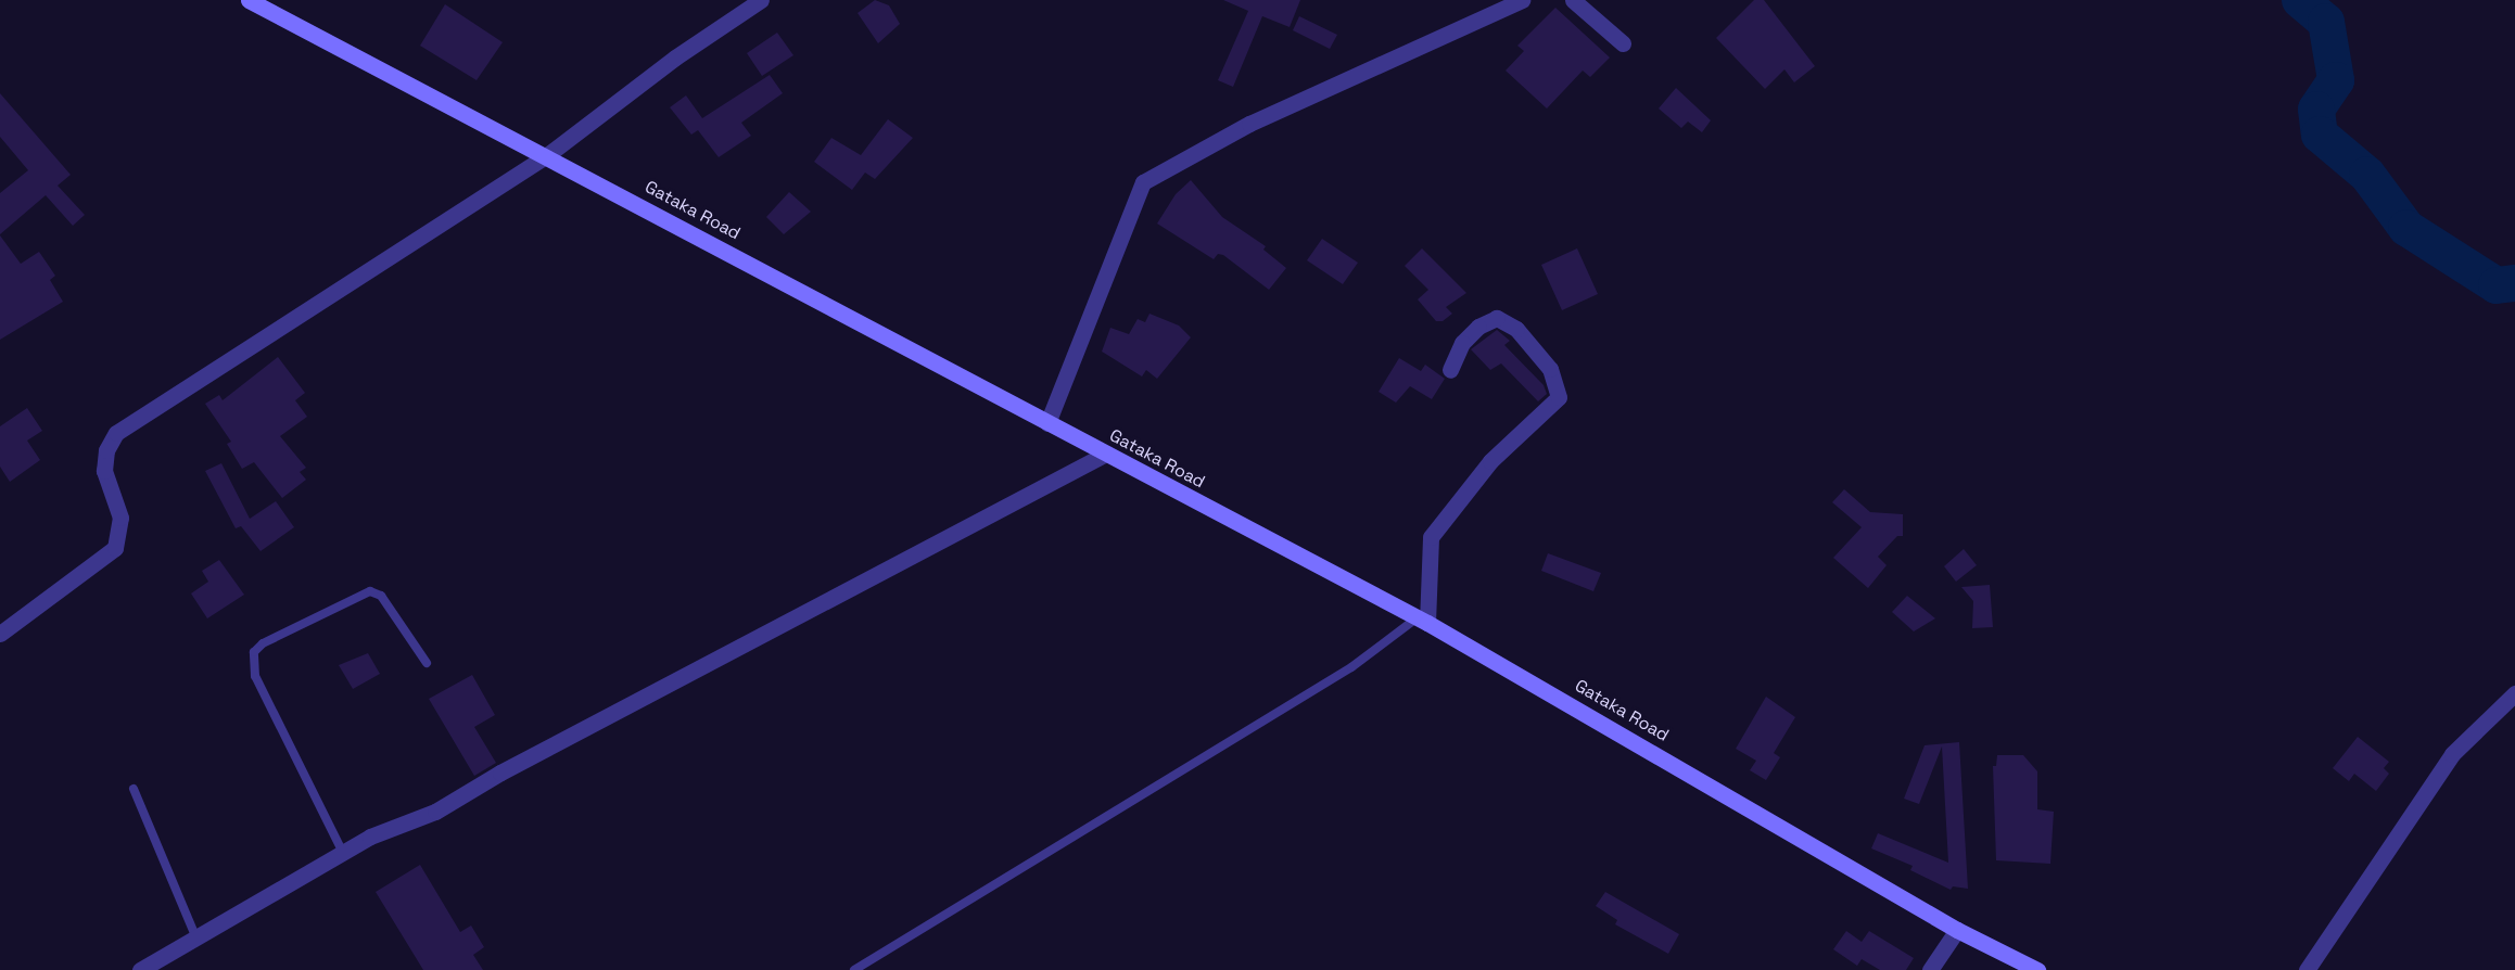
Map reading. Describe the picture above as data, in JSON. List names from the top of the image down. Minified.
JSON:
{"streets":{"street":["Gataka Road"]}}
